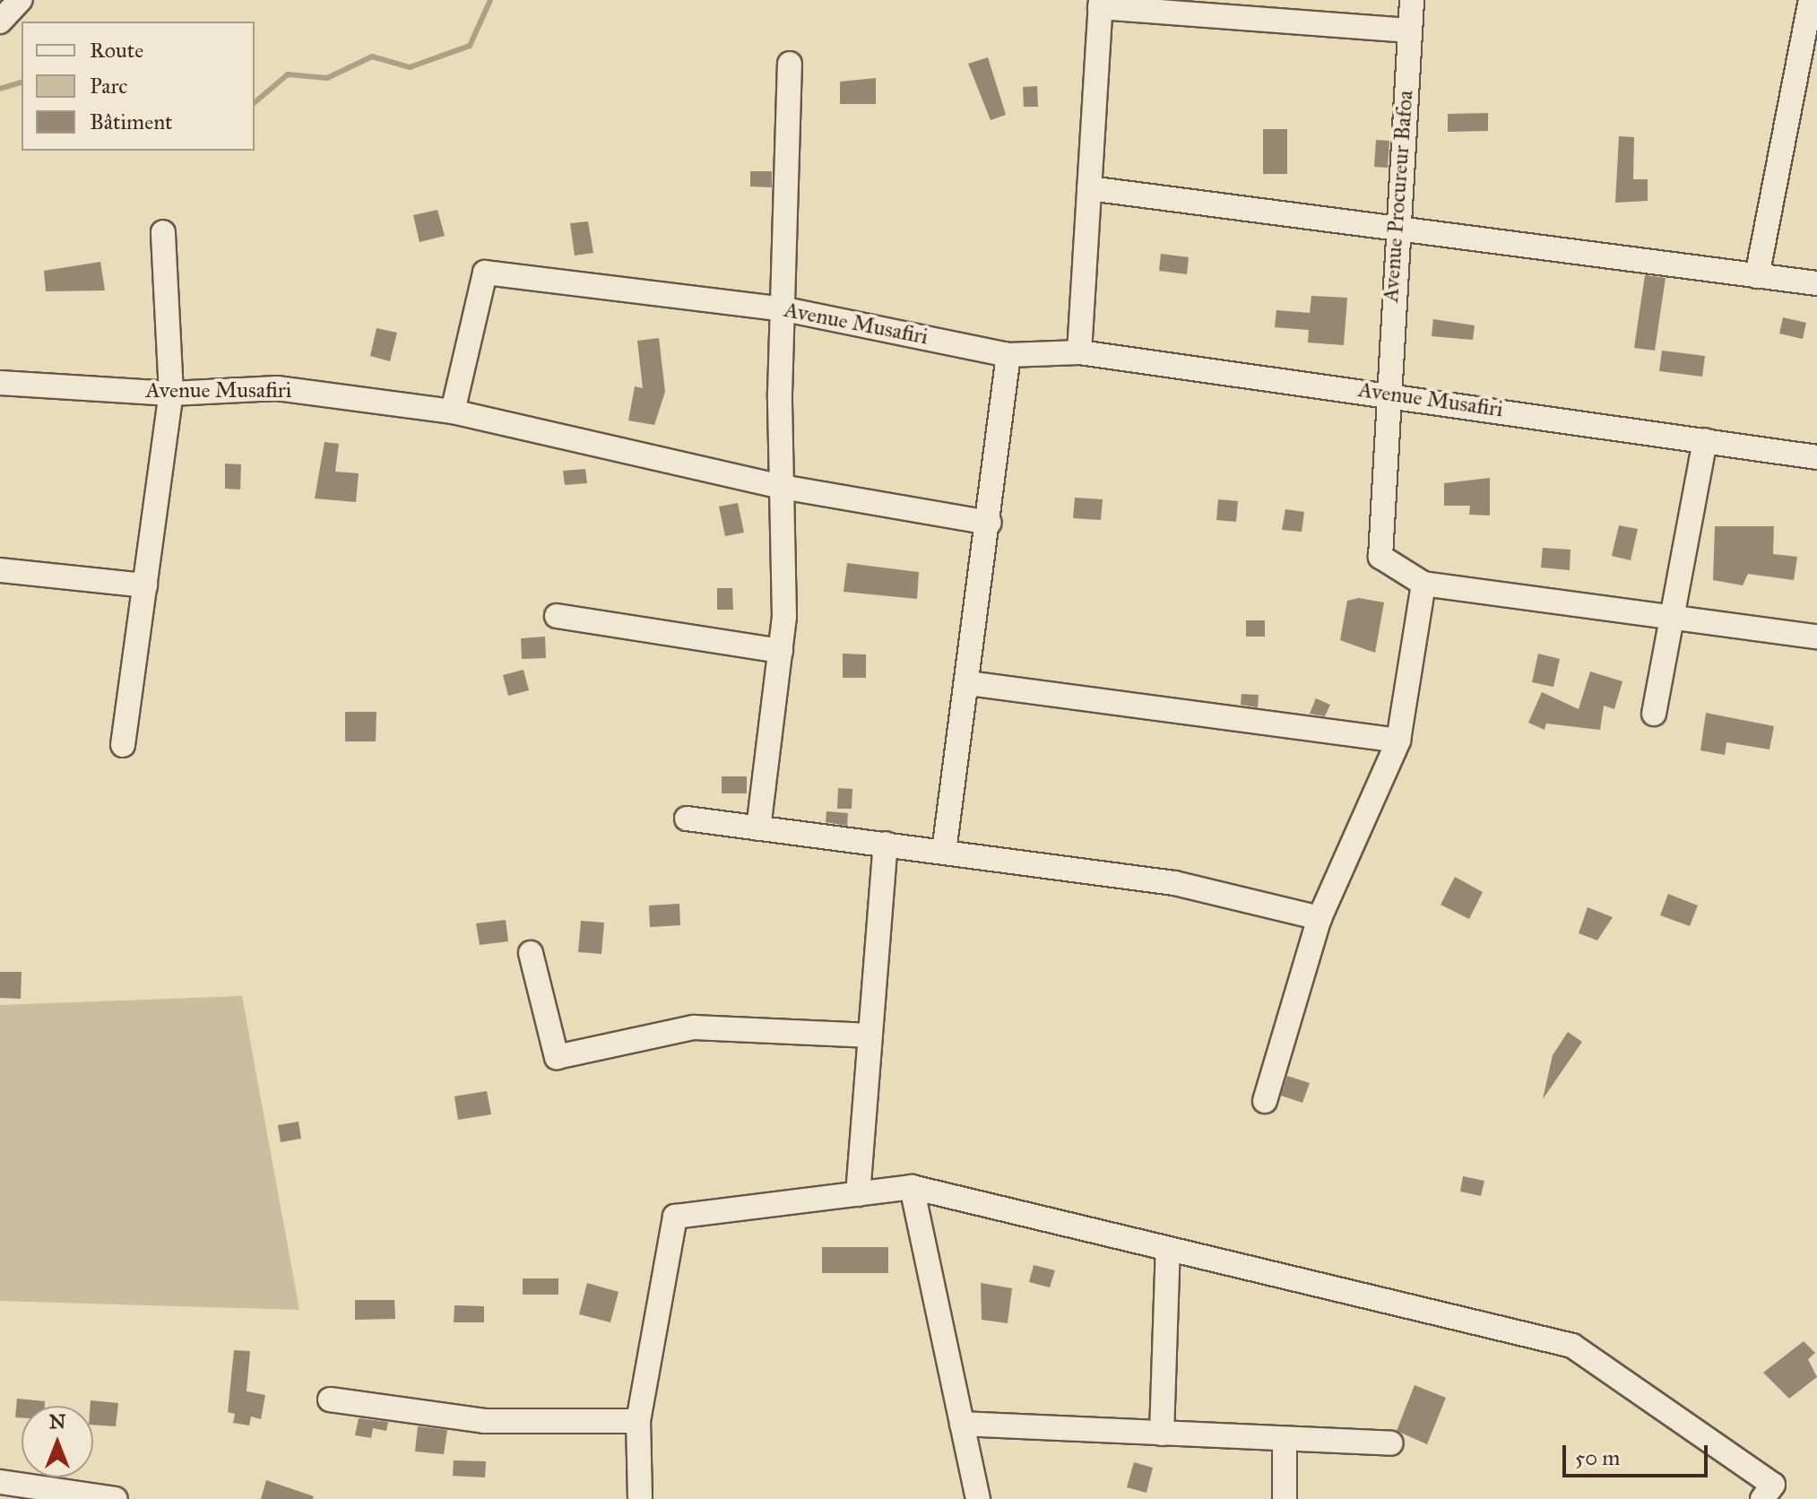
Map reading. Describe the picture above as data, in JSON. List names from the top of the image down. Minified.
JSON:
{"streets":{"street":["Avenue Procureur Bafoa","Avenue Musafiri"]},"crossings":[["Avenue Procureur Bafoa","Avenue Musafiri"]],"legend":["Route","Parc","Bâtiment"],"scale_bar":"50 m","north":"top"}
